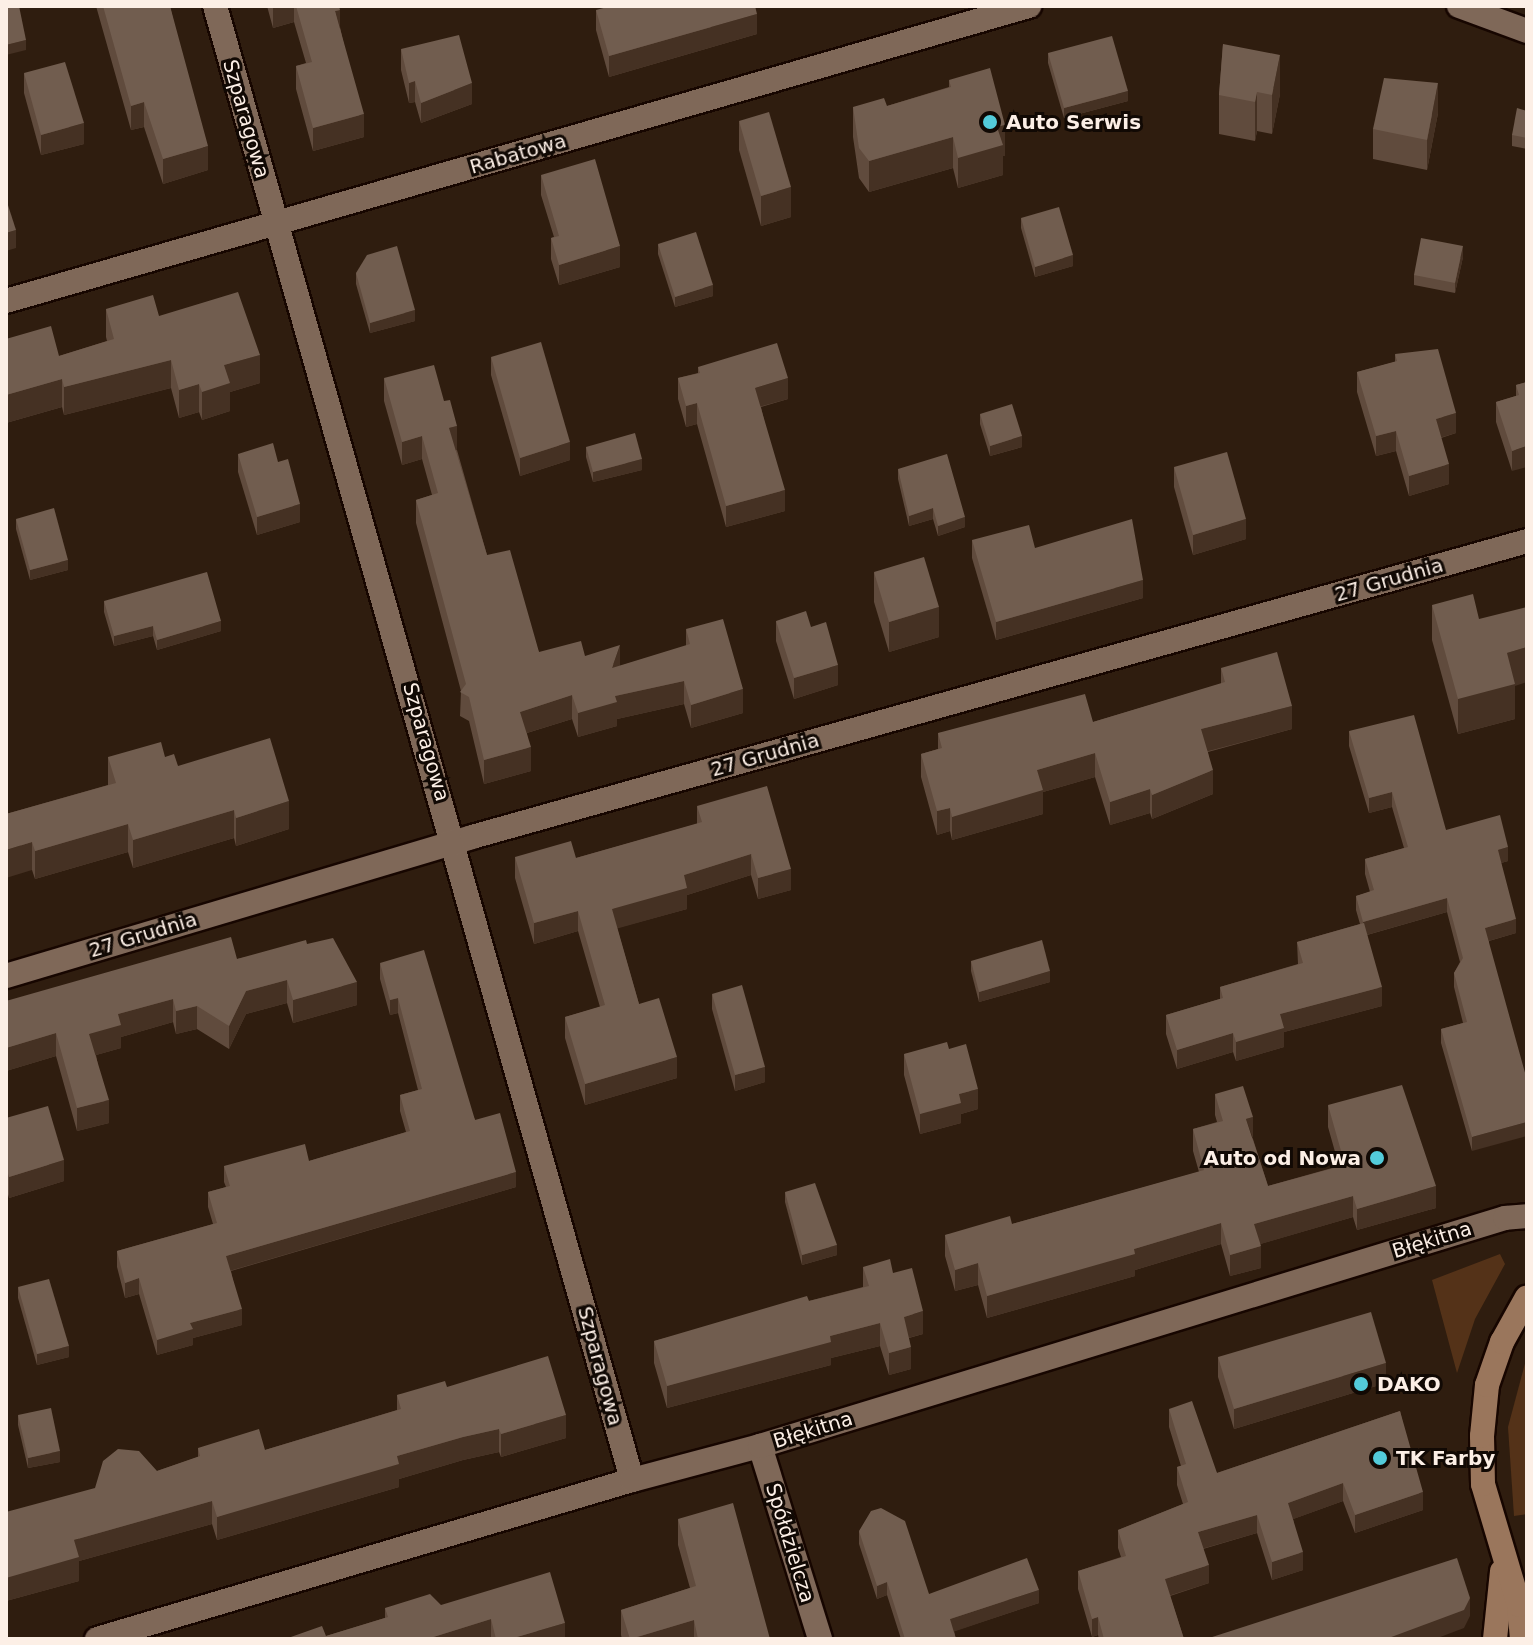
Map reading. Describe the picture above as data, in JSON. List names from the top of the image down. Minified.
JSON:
{"streets":{"street":["Szparagowa","Rabatowa","27 Grudnia","Błękitna","Spółdzielcza"]},"crossings":[["Szparagowa","Rabatowa"],["Szparagowa","27 Grudnia"],["Szparagowa","Błękitna"],["Błękitna","Spółdzielcza"]],"places":["Auto Serwis","Auto od Nowa","DAKO","TK Farby"]}
